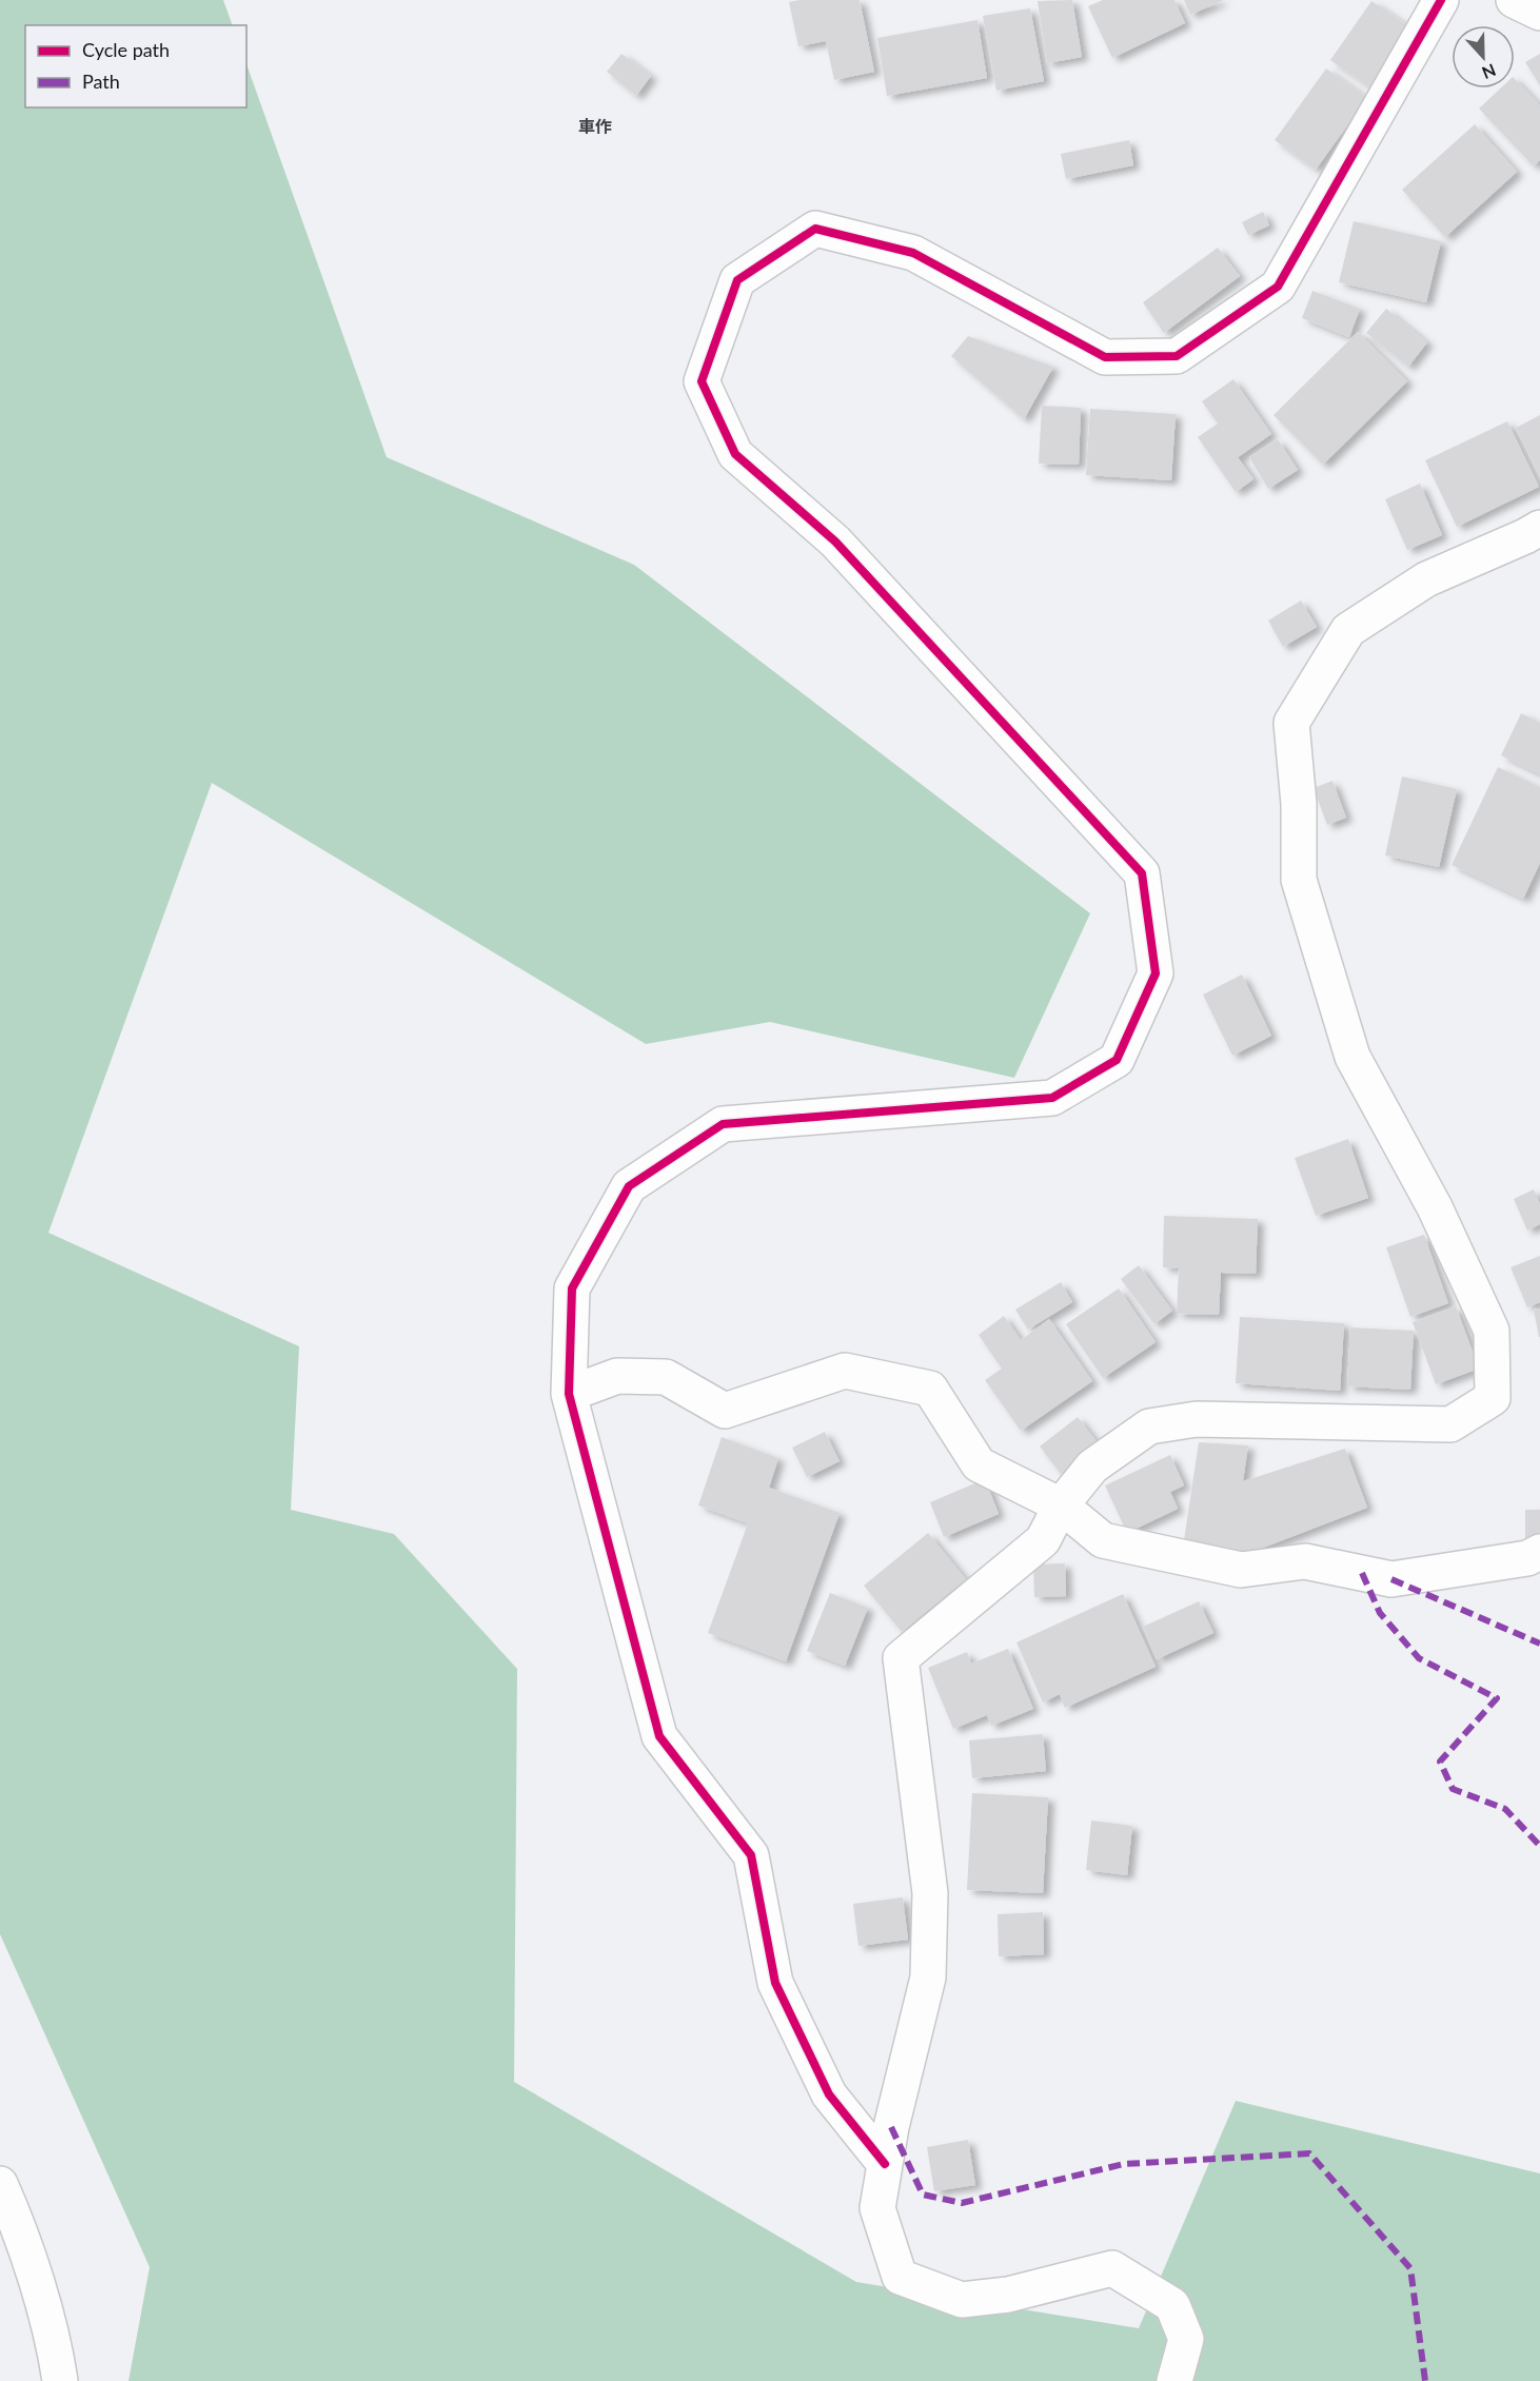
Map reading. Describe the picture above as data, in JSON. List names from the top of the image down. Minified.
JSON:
{"districts":["車作"],"legend":["Cycle path","Path"],"north":"bottom"}
